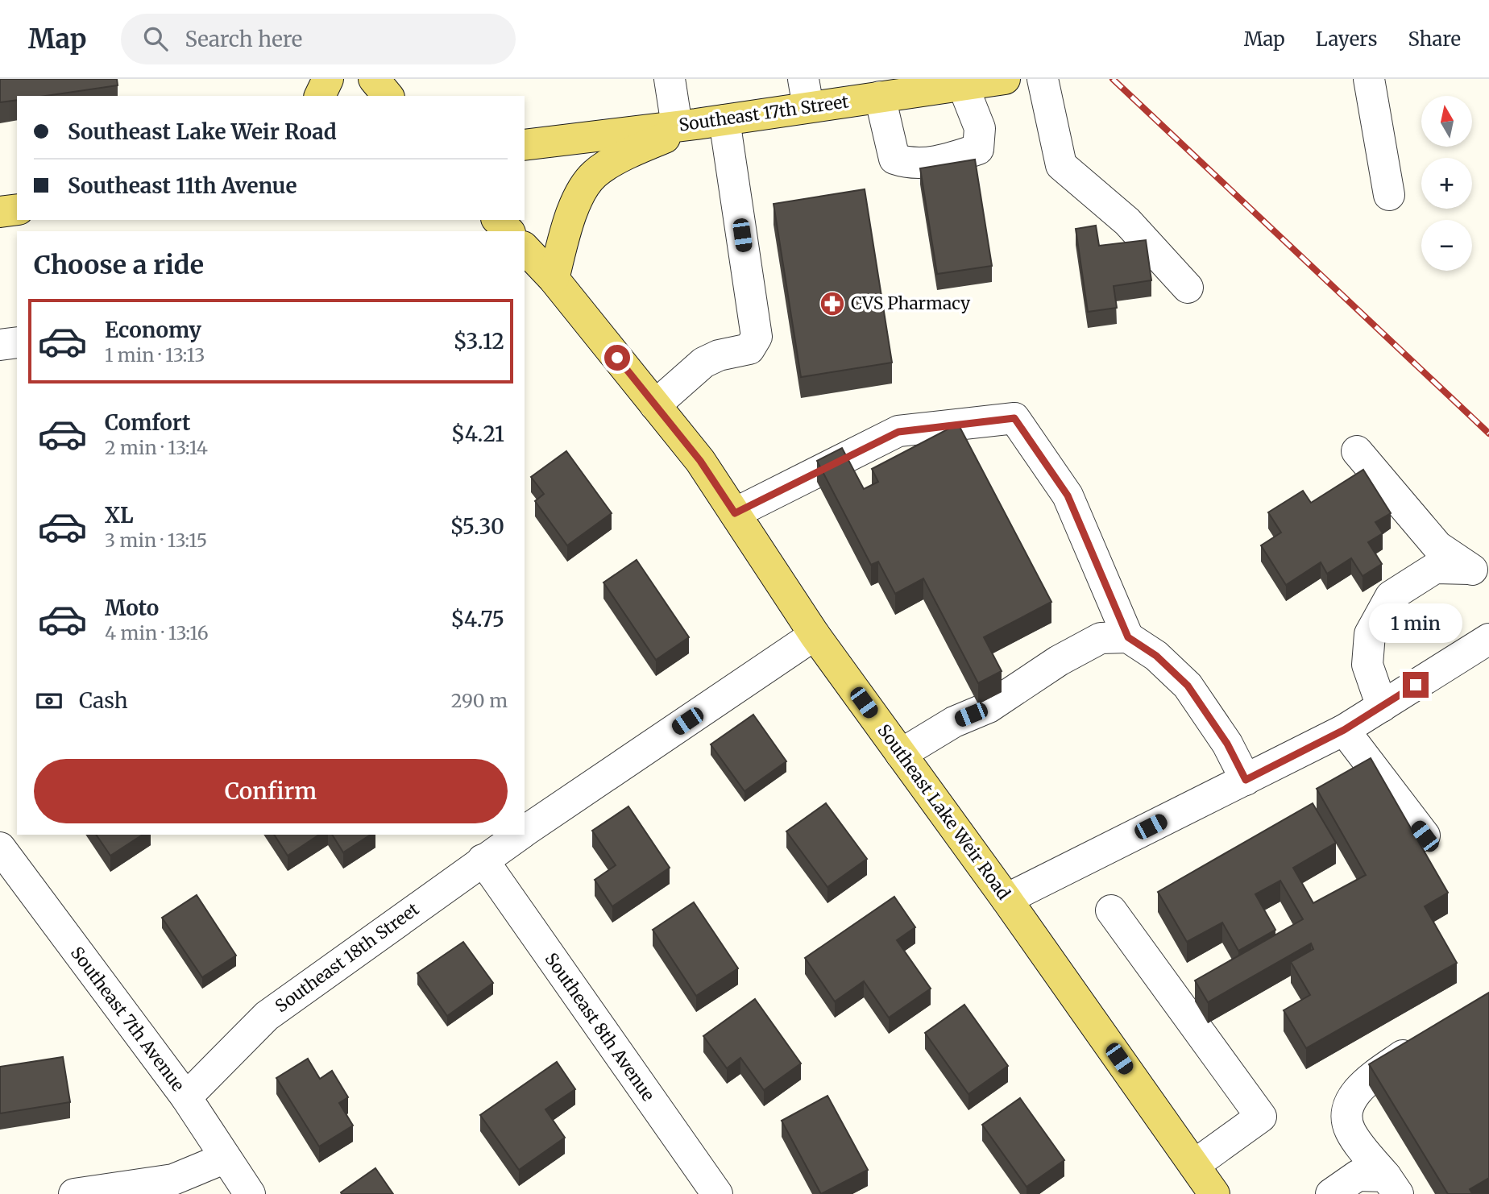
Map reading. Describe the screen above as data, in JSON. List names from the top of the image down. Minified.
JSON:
{"streets":{"main road":["Southeast 17th Street","Southeast Lake Weir Road"],"street":["Southeast 18th Street","Southeast 7th Avenue","Southeast 8th Avenue"]},"crossings":[["Southeast Lake Weir Road","Southeast 18th Street"],["Southeast 18th Street","Southeast 7th Avenue"],["Southeast 18th Street","Southeast 8th Avenue"]],"places":{"pharmacy":["CVS Pharmacy"]},"north":"top","page":{"header":"Map","search":"Search here","nav":["Map","Layers","Share"],"map_buttons":["+","−"],"banner":["Southeast Lake Weir Road","Southeast 11th Avenue"],"heading":"Choose a ride","list":[{"name":"Economy","note":"1 min · 13:13","value":"$3.12"},{"name":"Comfort","note":"2 min · 13:14","value":"$4.21"},{"name":"XL","note":"3 min · 13:15","value":"$5.30"},{"name":"Moto","note":"4 min · 13:16","value":"$4.75"}],"bubble":"1 min","pay":["Cash","290 m"],"buttons":"Confirm"}}
